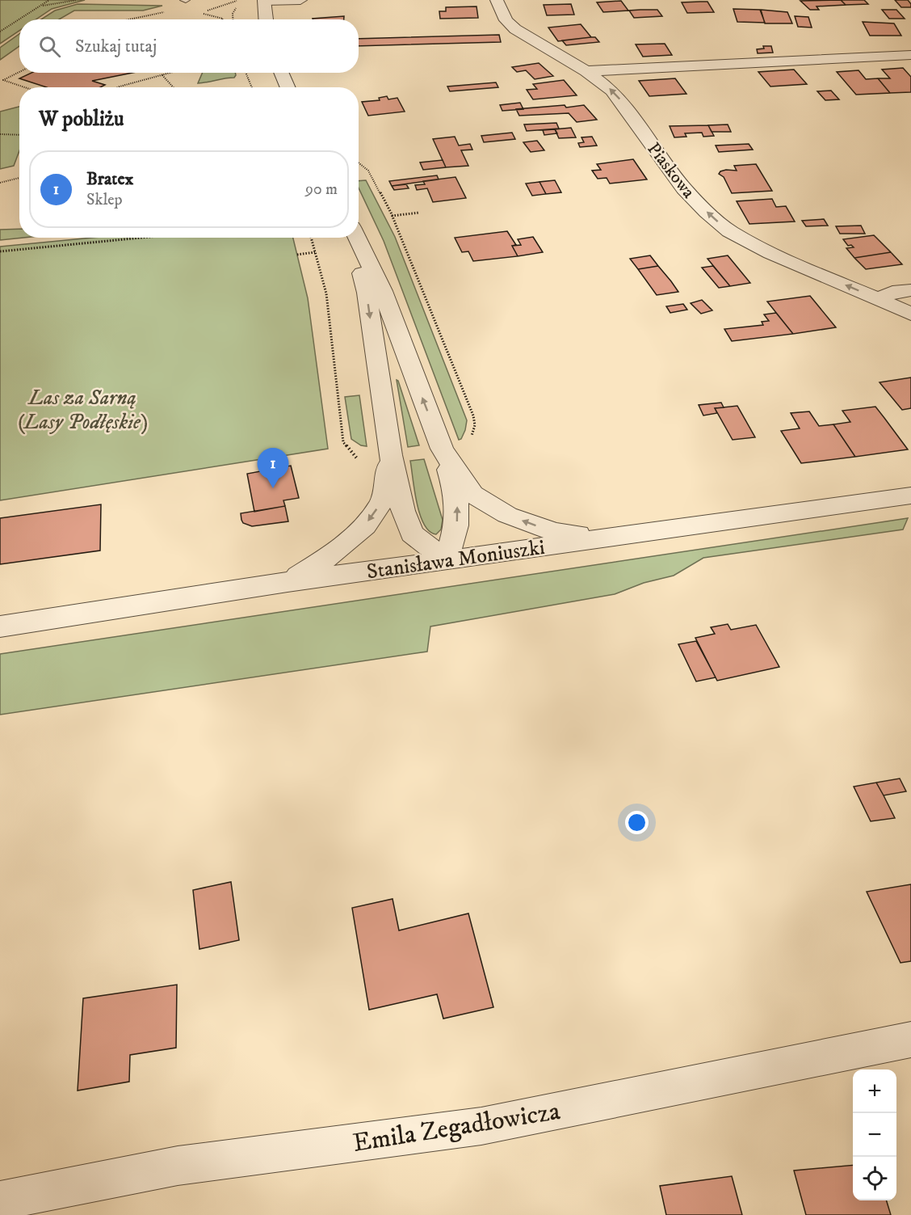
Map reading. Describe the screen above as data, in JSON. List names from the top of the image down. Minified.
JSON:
{"streets":{"street":["Piaskowa","Stanisława Moniuszki","Emila Zegadłowicza"]},"one_way":["Piaskowa"],"parks":["Las za Sarną (Lasy Podłęskie)"],"page":{"search":"Szukaj tutaj","heading":"W pobliżu","list":[{"mark":"1","name":"Bratex","note":"Sklep","value":"90 m"}],"pins":"1","map_buttons":["+","−"]}}
